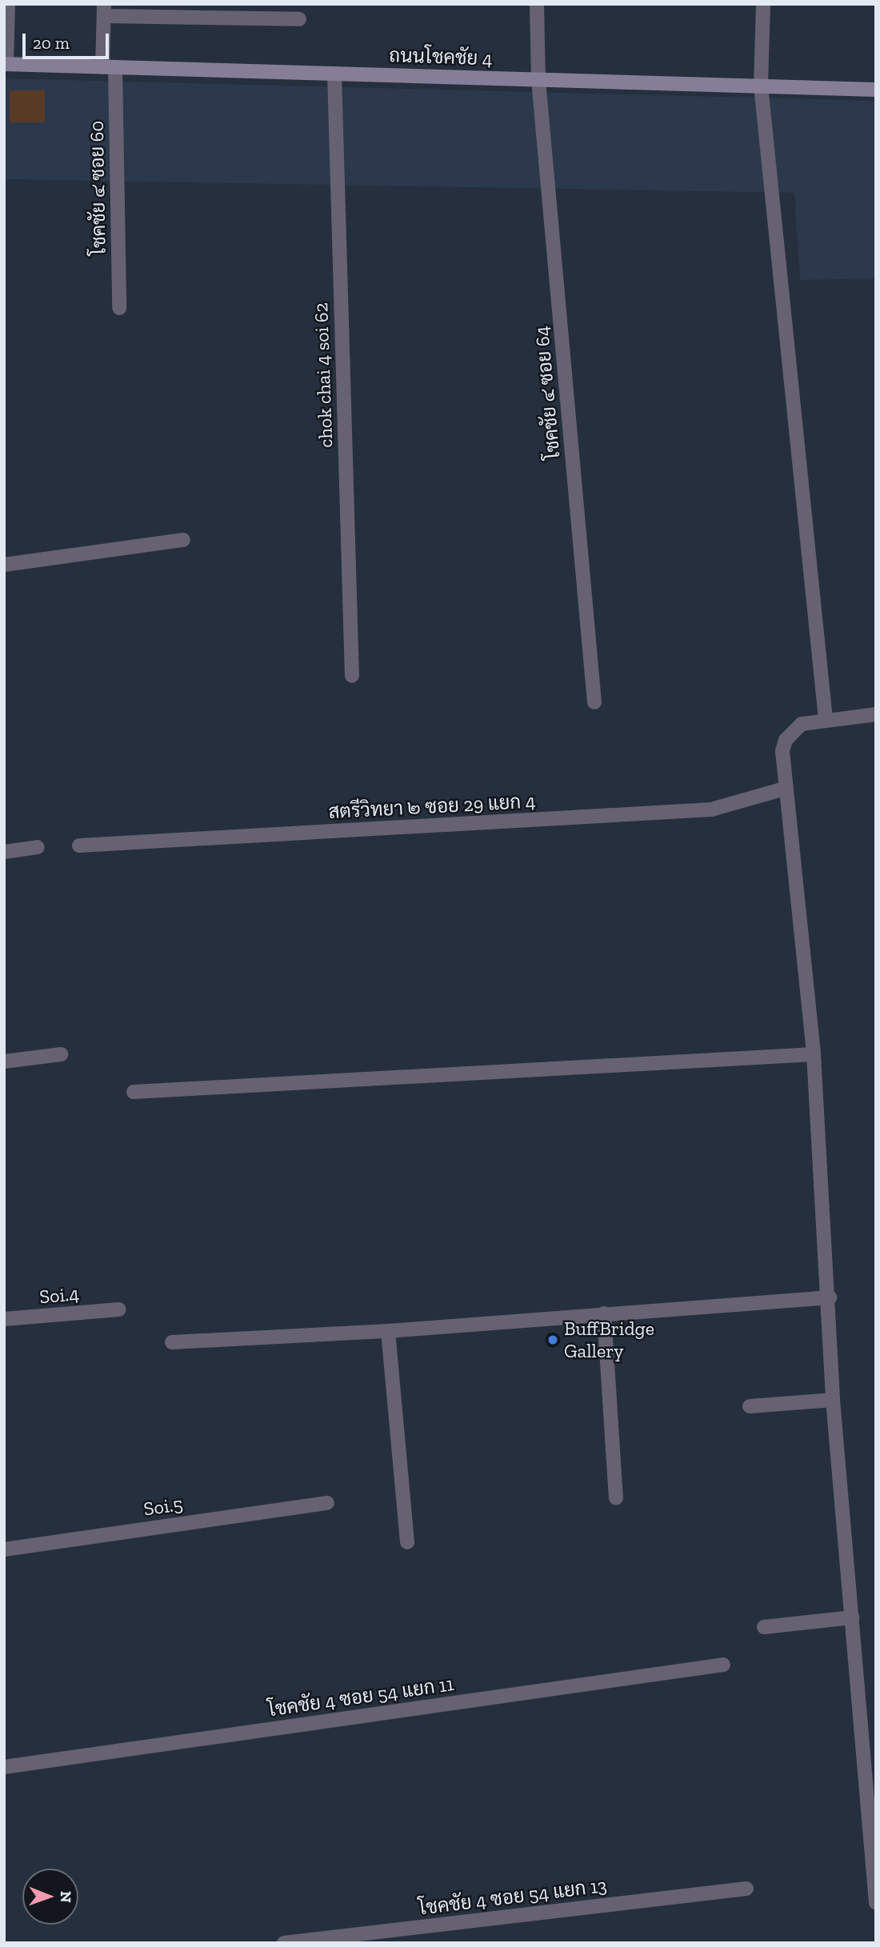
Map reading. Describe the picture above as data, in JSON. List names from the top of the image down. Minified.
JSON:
{"streets":{"street":["ถนนโชคชัย 4","โชคชัย ๔ ซอย 60","chok chai 4 soi 62","โชคชัย ๔ ซอย 64","สตรีวิทยา ๒ ซอย 29 แยก 4","Soi.4","Soi.5","โชคชัย 4 ซอย 54 แยก 11","โชคชัย 4 ซอย 54 แยก 13"]},"crossings":[["ถนนโชคชัย 4","โชคชัย ๔ ซอย 60"],["ถนนโชคชัย 4","chok chai 4 soi 62"],["ถนนโชคชัย 4","โชคชัย ๔ ซอย 64"]],"places":["BuffBridge Gallery"],"scale_bar":"20 m","north":"right"}
